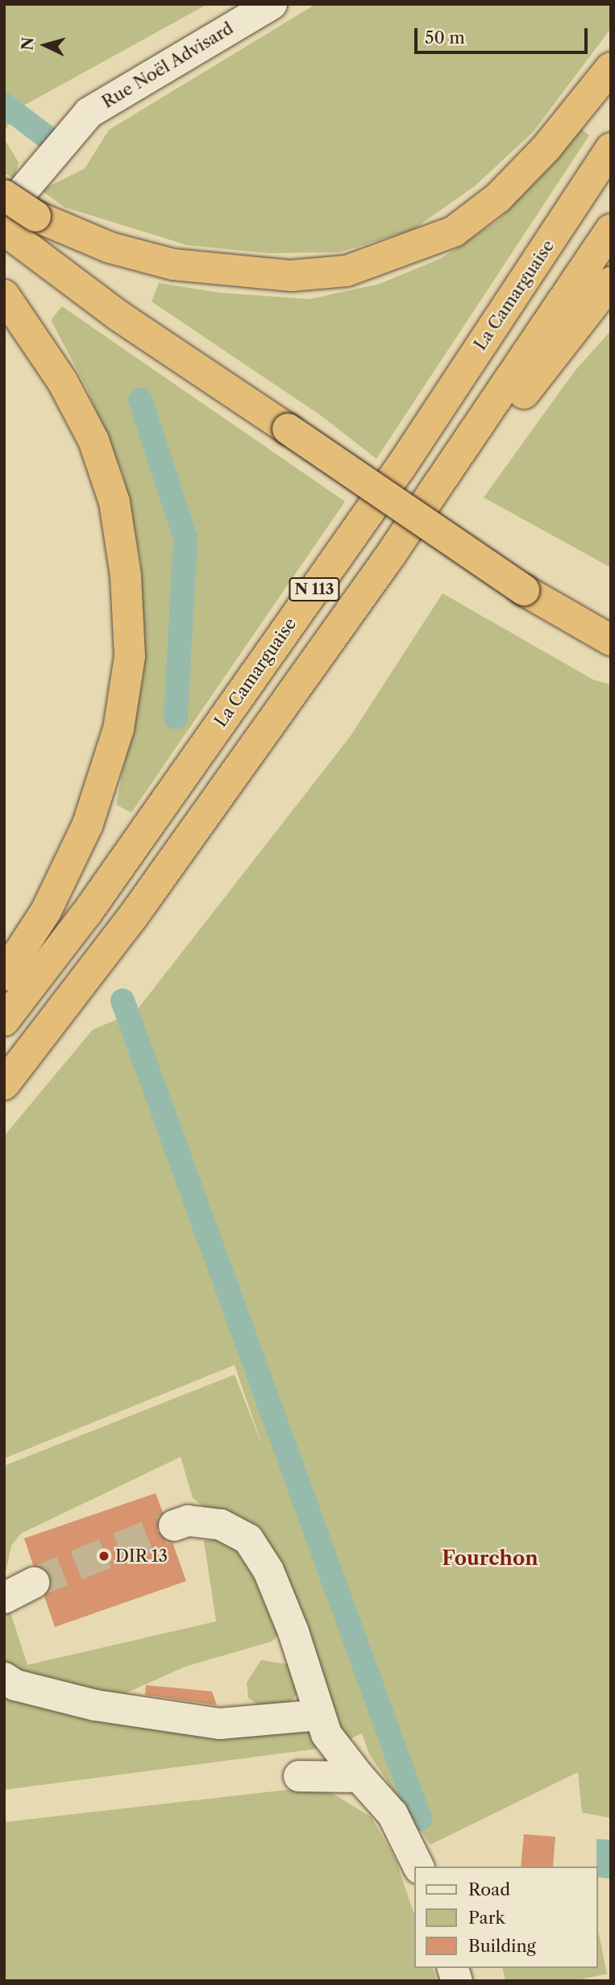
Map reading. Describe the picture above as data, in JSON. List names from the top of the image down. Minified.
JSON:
{"streets":{"highway":["La Camarguaise","N 113"],"street":["Rue Noël Advisard"]},"districts":["Fourchon"],"places":["DIR 13"],"legend":["Road","Park","Building"],"scale_bar":"50 m","north":"left"}
